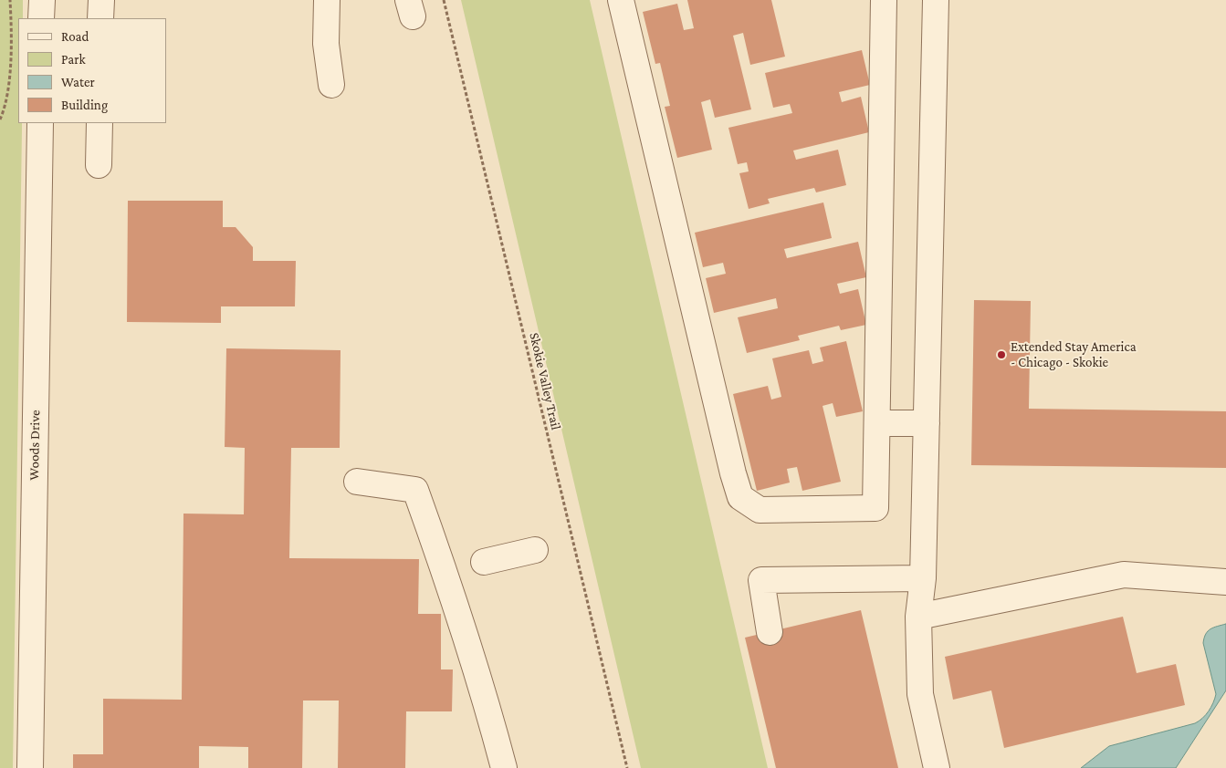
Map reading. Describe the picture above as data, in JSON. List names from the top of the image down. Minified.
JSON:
{"streets":{"street":["Woods Drive"],"path":["Skokie Valley Trail"]},"places":["Extended Stay America - Chicago - Skokie"],"legend":["Road","Park","Water","Building"]}
